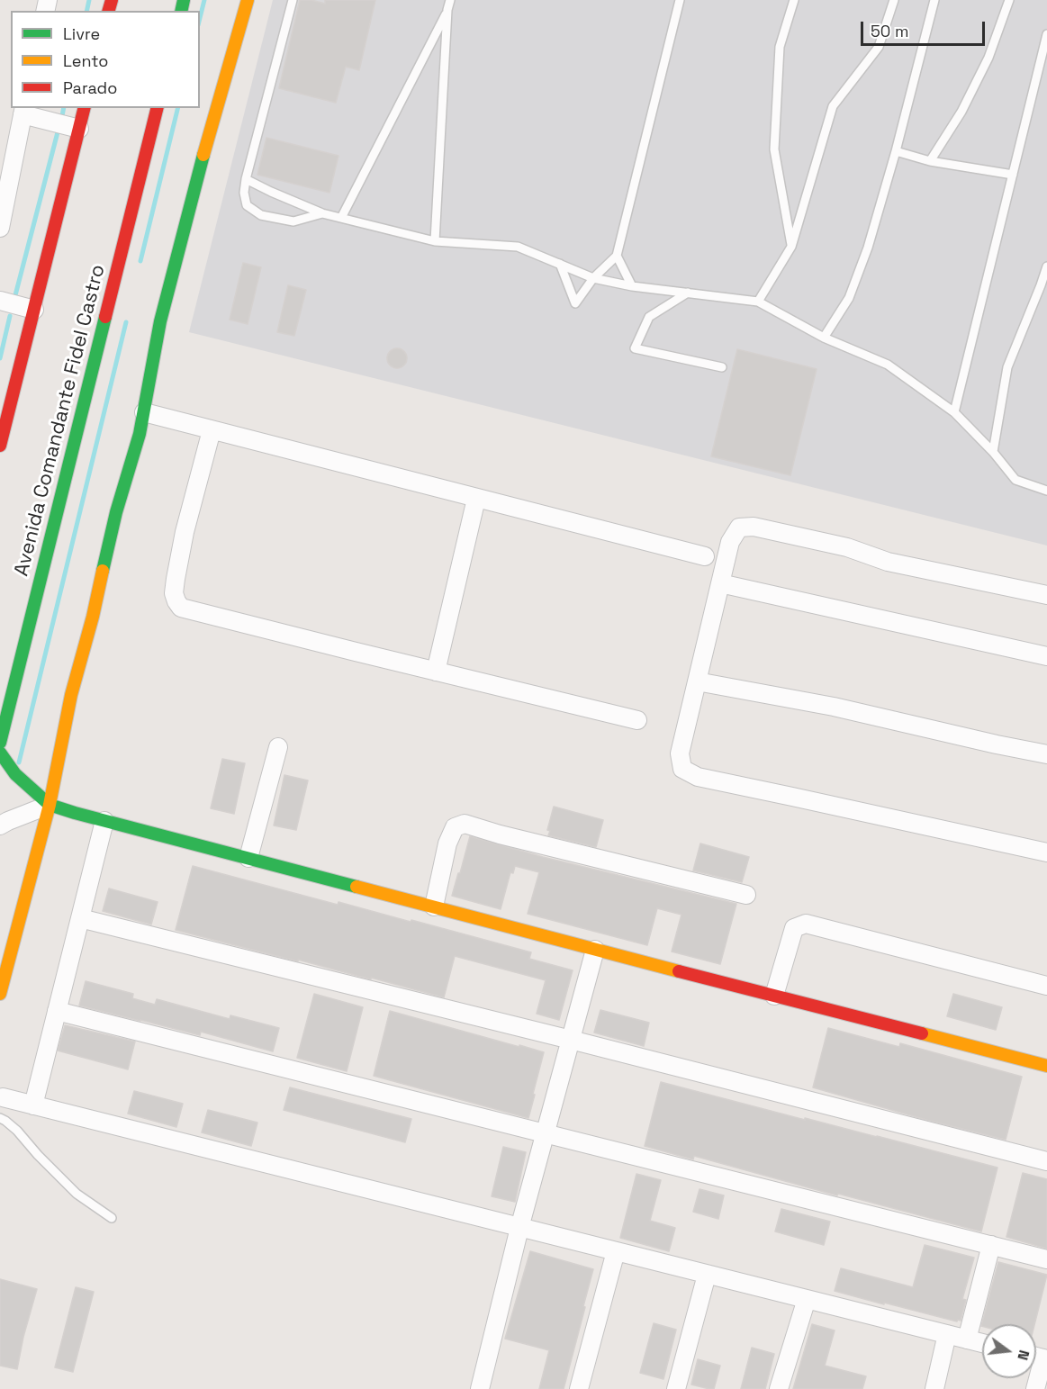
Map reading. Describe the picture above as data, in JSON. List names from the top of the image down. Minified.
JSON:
{"streets":{"main road":["Avenida Comandante Fidel Castro"]},"legend":["Livre","Lento","Parado"],"scale_bar":"50 m","north":"right"}
